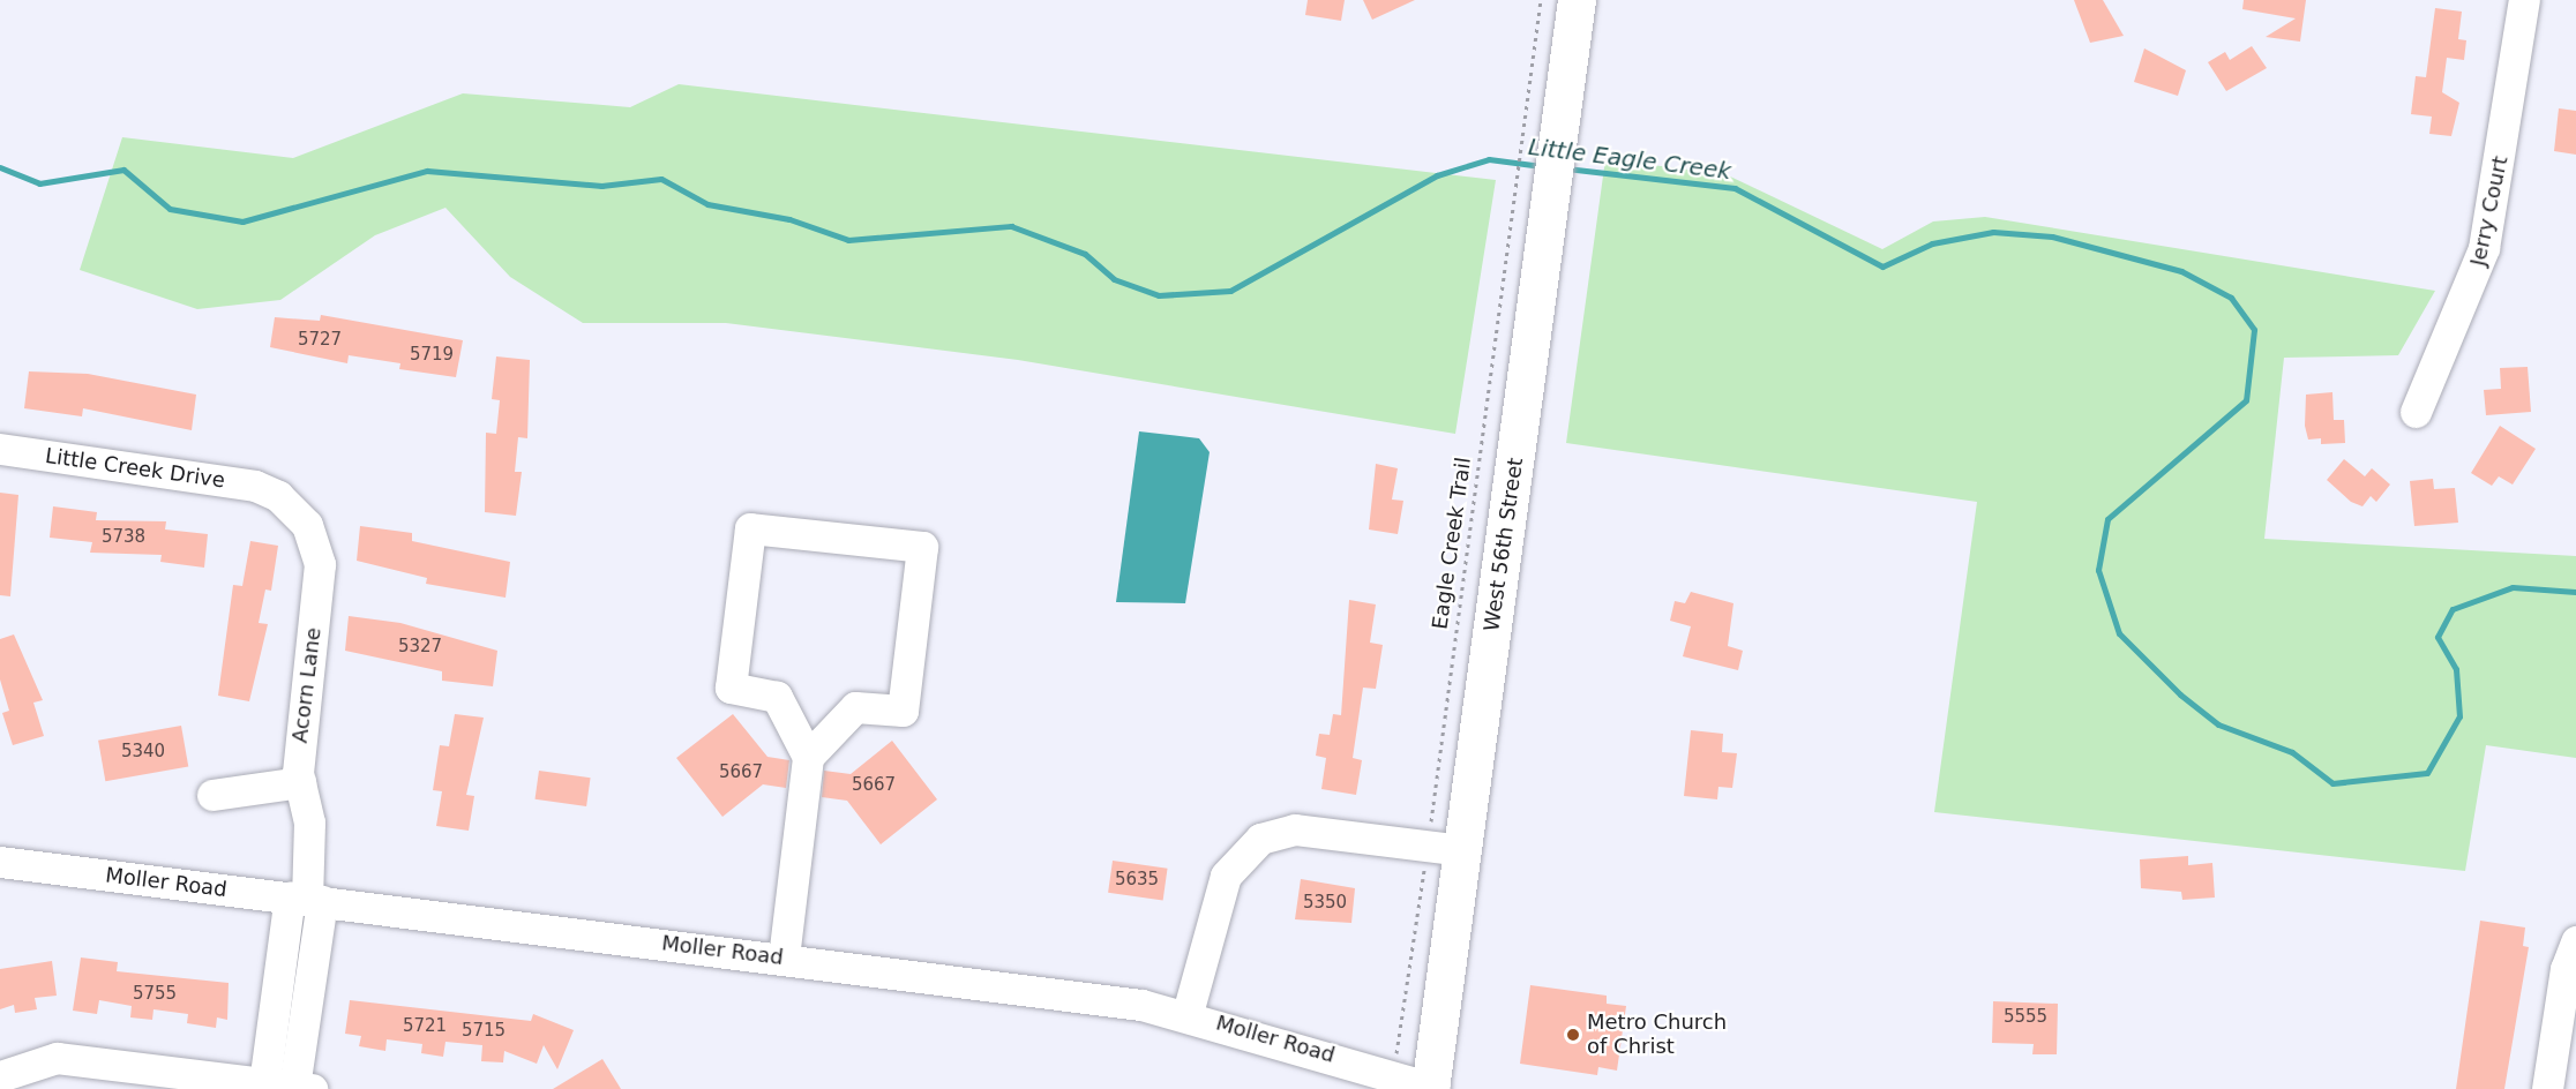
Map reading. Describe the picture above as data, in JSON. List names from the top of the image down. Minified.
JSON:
{"streets":{"main road":["West 56th Street"],"street":["Jerry Court","Little Creek Drive","Acorn Lane","Moller Road"],"path":["Eagle Creek Trail"]},"crossings":[["Little Creek Drive","Acorn Lane"],["Eagle Creek Trail","West 56th Street"],["Eagle Creek Trail","Moller Road"],["West 56th Street","Moller Road"],["Acorn Lane","Moller Road"]],"water":["Little Eagle Creek"],"places":["Metro Church of Christ"],"house_numbers":["5727","5719","5738","5327","5340","5667","5667","5635","5350","5755","5555","5721","5715"]}
